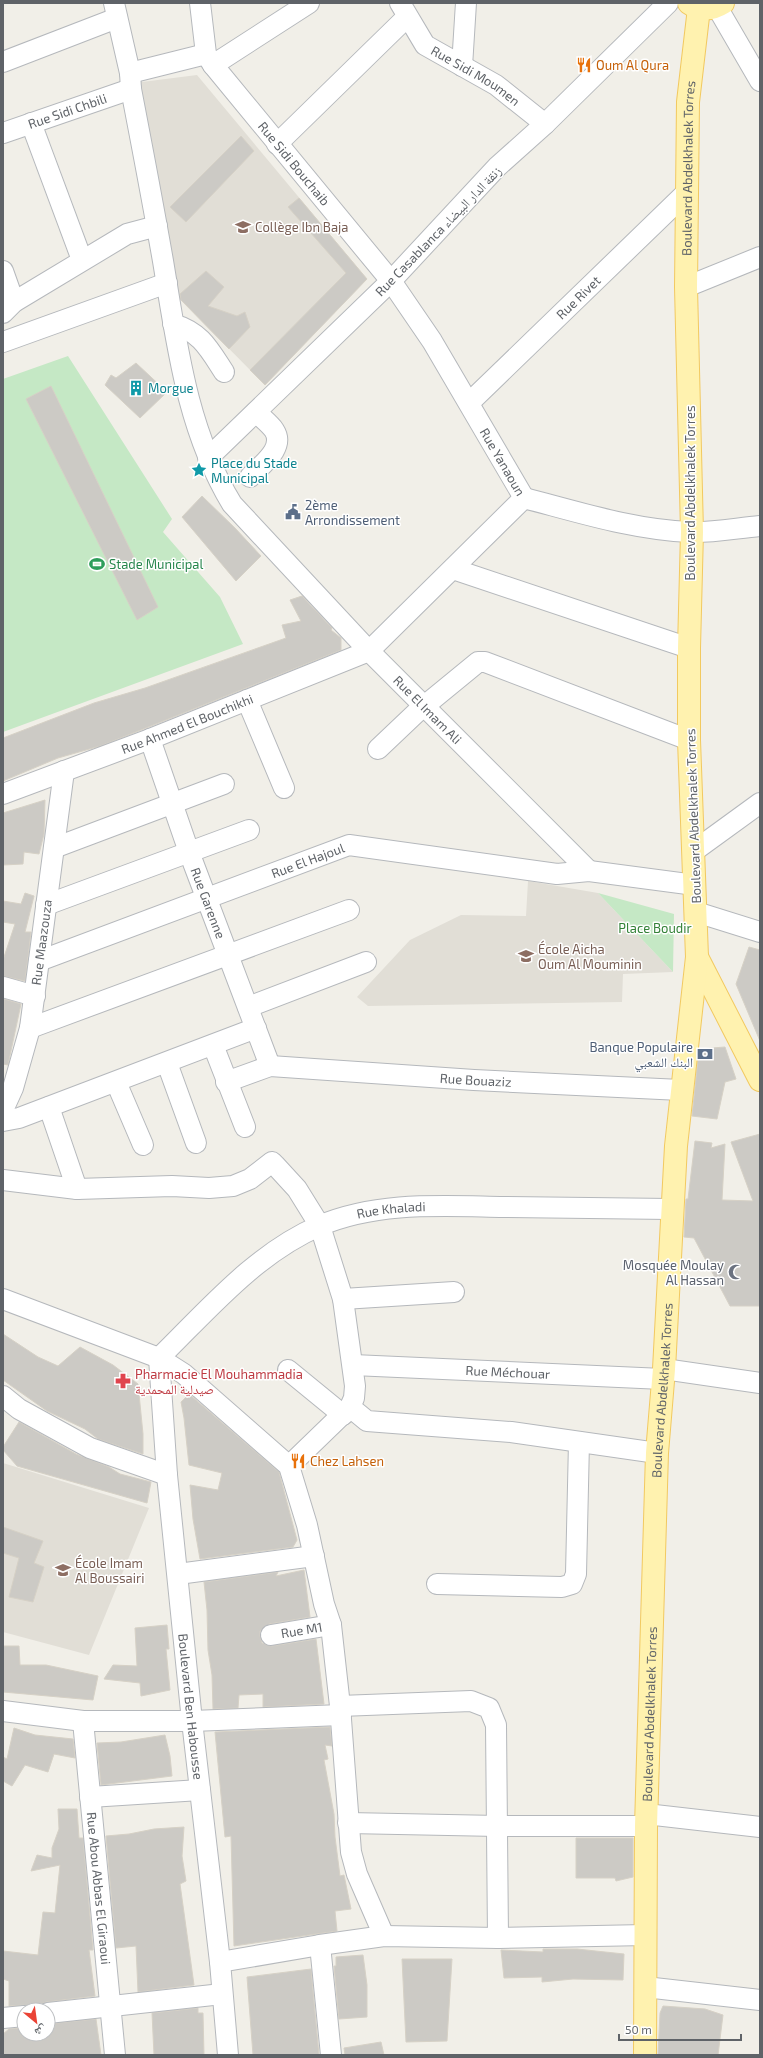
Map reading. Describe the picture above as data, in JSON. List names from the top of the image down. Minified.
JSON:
{"streets":{"main road":["Boulevard Abdelkhalek Torres"],"street":["Rue Sidi Moumen","Rue Sidi Chbili","Rue Sidi Bouchaib","Rue Casablanca زنقة الدار البيضاء","Rue Rivet","Rue Yanaoun","Rue El Imam Ali","Rue Ahmed El Bouchikhi","Rue El Hajoul","Rue Garenne","Rue Maazouza","Rue Bouaziz","Rue Khaladi","Rue Méchouar","Rue M1","Boulevard Ben Habousse","Rue Abou Abbas El Giraoui"]},"crossings":[["Rue Sidi Moumen","Rue Casablanca زنقة الدار البيضاء"],["Rue Sidi Chbili","Rue Sidi Bouchaib"],["Rue Sidi Chbili","Rue El Imam Ali"],["Rue Sidi Bouchaib","Rue Casablanca زنقة الدار البيضاء"],["Rue Sidi Bouchaib","Rue Yanaoun"],["Boulevard Abdelkhalek Torres","Rue Rivet"],["Boulevard Abdelkhalek Torres","Rue Bouaziz"],["Boulevard Abdelkhalek Torres","Rue Khaladi"],["Boulevard Abdelkhalek Torres","Rue Méchouar"],["Rue Casablanca زنقة الدار البيضاء","Rue Yanaoun"],["Rue Casablanca زنقة الدار البيضاء","Rue El Imam Ali"],["Rue Rivet","Rue Yanaoun"],["Rue Yanaoun","Rue El Imam Ali"],["Rue Yanaoun","Rue Ahmed El Bouchikhi"],["Rue El Imam Ali","Rue Ahmed El Bouchikhi"],["Rue El Imam Ali","Rue El Hajoul"],["Rue Ahmed El Bouchikhi","Rue Garenne"],["Rue Ahmed El Bouchikhi","Rue Maazouza"],["Rue El Hajoul","Rue Garenne"],["Rue El Hajoul","Rue Maazouza"],["Rue Garenne","Rue Bouaziz"],["Rue Khaladi","Boulevard Ben Habousse"]],"parks":["Place Boudir"],"places":{"restaurant":["Oum Al Qura","Chez Lahsen"],"school or university":["Collège Ibn Baja","École Aicha Oum Al Mouminin","École Imam Al Boussairi"],"building":["Morgue"],"place":["Place du Stade Municipal"],"public building":["2ème Arrondissement"],"sports":["Stade Municipal"],"bank":["Banque Populaire البنك الشعبي"],"mosque":["Mosquée Moulay Al Hassan"],"pharmacy":["Pharmacie El Mouhammadia صيدلية المحمدية"]},"scale_bar":"50 m","north":"bottom right"}
